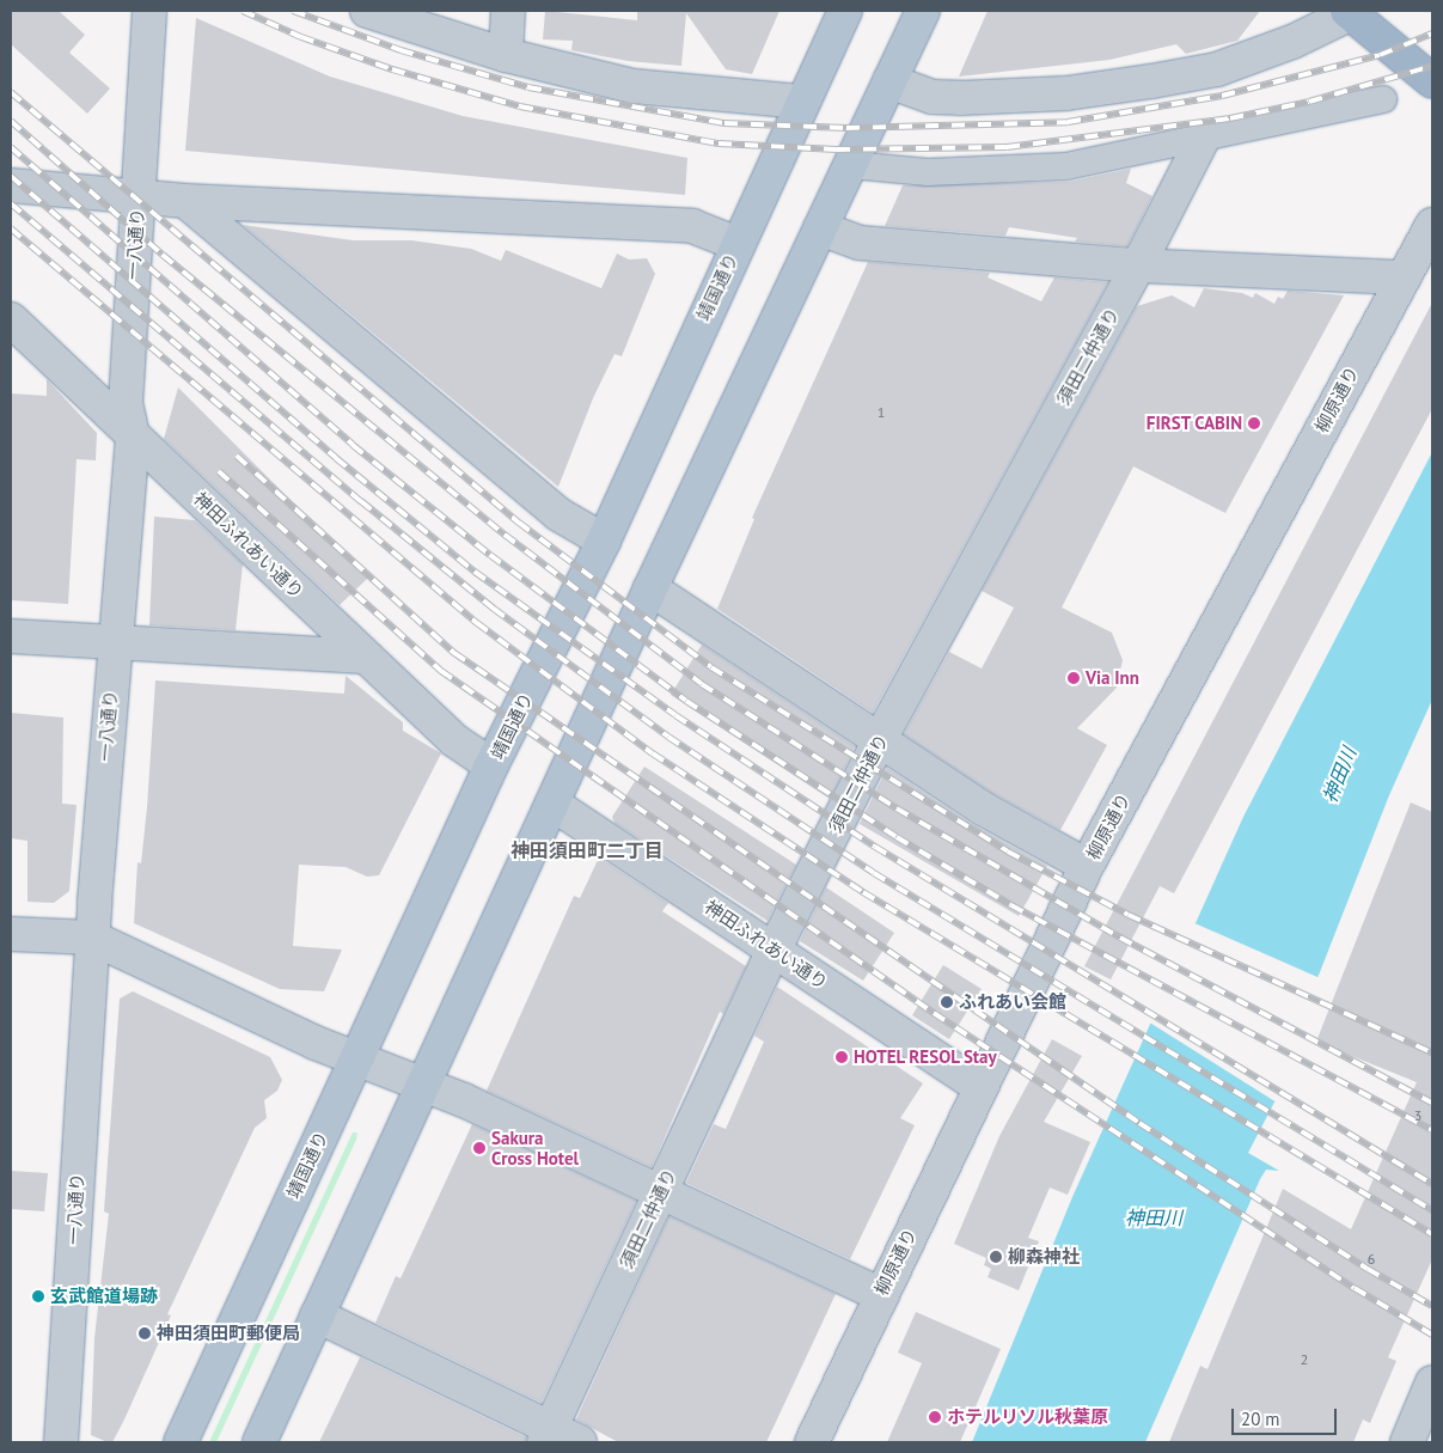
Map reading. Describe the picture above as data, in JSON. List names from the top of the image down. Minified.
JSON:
{"streets":{"main road":["靖国通り"],"street":["一八通り","須田二仲通り","柳原通り","神田ふれあい通り"]},"crossings":[["一八通り","神田ふれあい通り"],["靖国通り","神田ふれあい通り"],["須田二仲通り","神田ふれあい通り"],["柳原通り","神田ふれあい通り"]],"districts":["神田須田町二丁目"],"water":["神田川"],"places":["FIRST CABIN","Via Inn","ふれあい会館","HOTEL RESOL Stay","Sakura Cross Hotel","柳森神社","玄武館道場跡","神田須田町郵便局","ホテルリソル秋葉原"],"house_numbers":["1","3","6","2"],"scale_bar":"20 m"}
